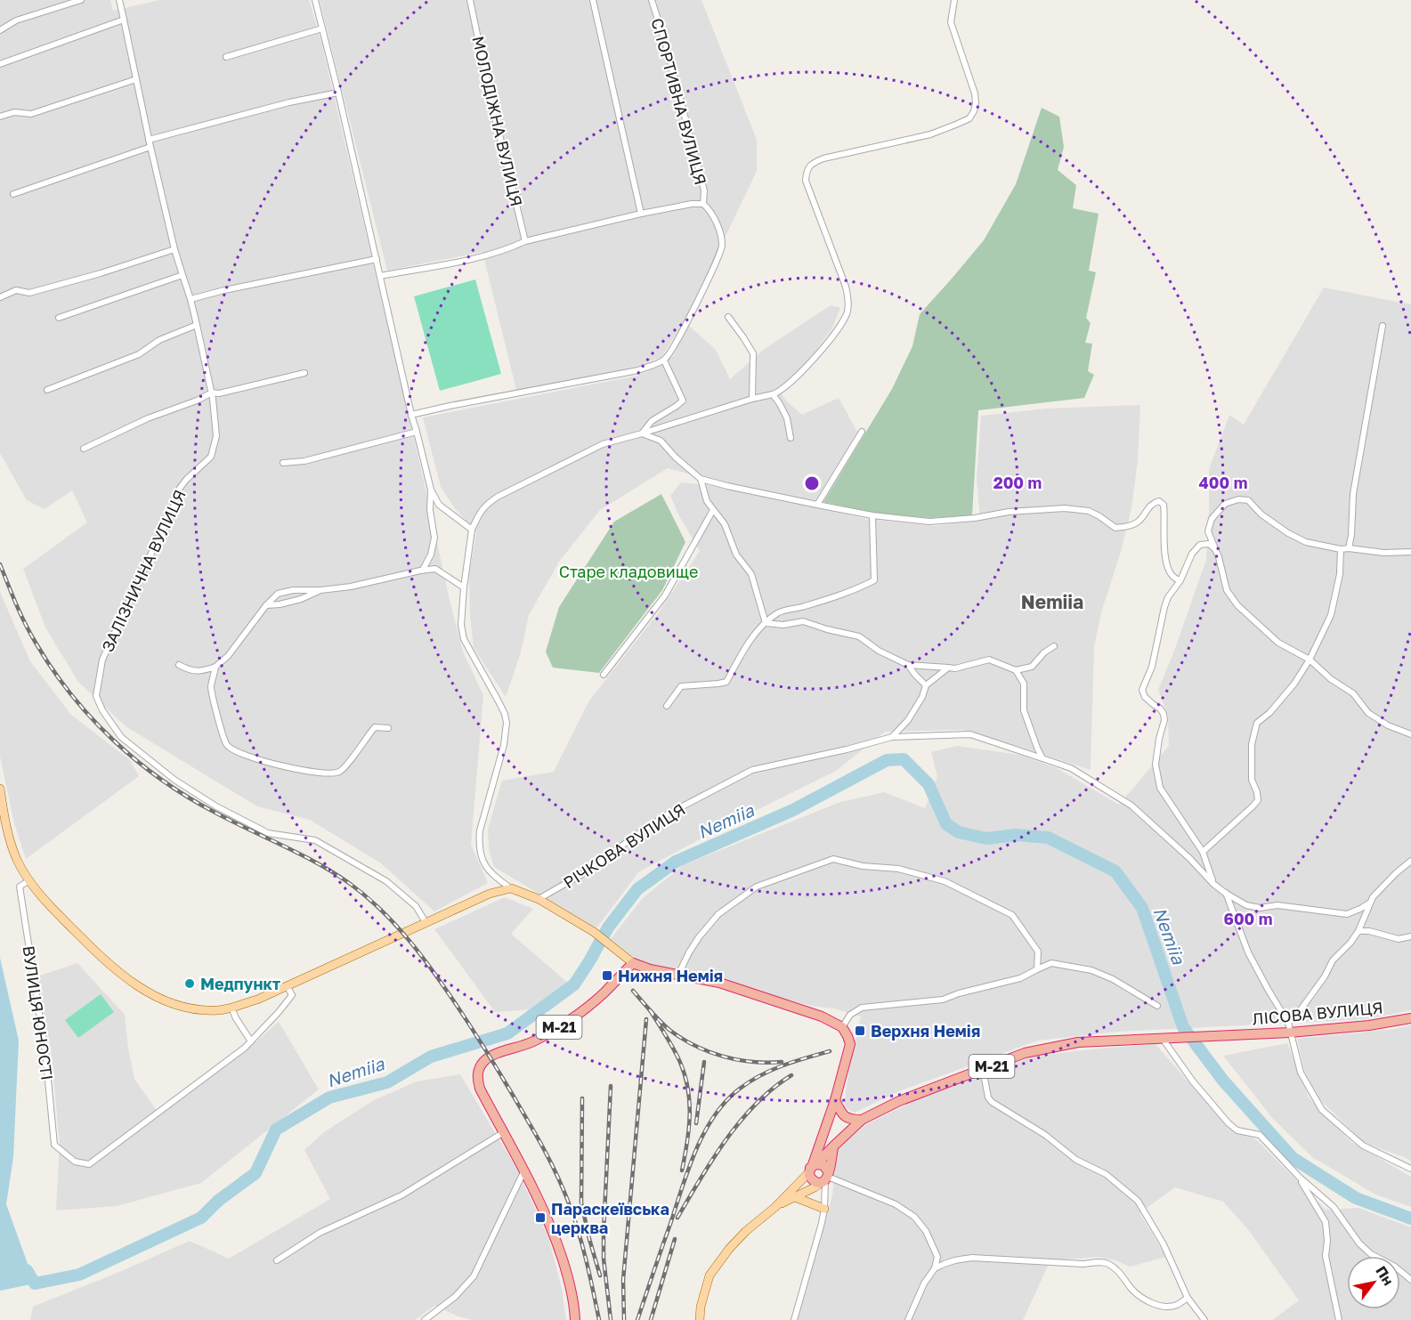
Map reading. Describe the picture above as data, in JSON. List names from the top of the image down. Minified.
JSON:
{"streets":{"highway":["ЛІСОВА ВУЛИЦЯ","М-21"],"street":["СПОРТИВНА ВУЛИЦЯ","МОЛОДІЖНА ВУЛИЦЯ","ЗАЛІЗНИЧНА ВУЛИЦЯ","РІЧКОВА ВУЛИЦЯ","ВУЛИЦЯ ЮНОСТІ"]},"crossings":[["СПОРТИВНА ВУЛИЦЯ","МОЛОДІЖНА ВУЛИЦЯ"],["ЛІСОВА ВУЛИЦЯ","М-21"]],"districts":["Nemiia"],"water":["Nemiia"],"parks":["Старе кладовище"],"places":{"transit":["Нижня Немія","Верхня Немія","Параскеївська церква"],"other":["Медпункт"]},"north":"top right","rings":["200 m","400 m","600 m"]}
